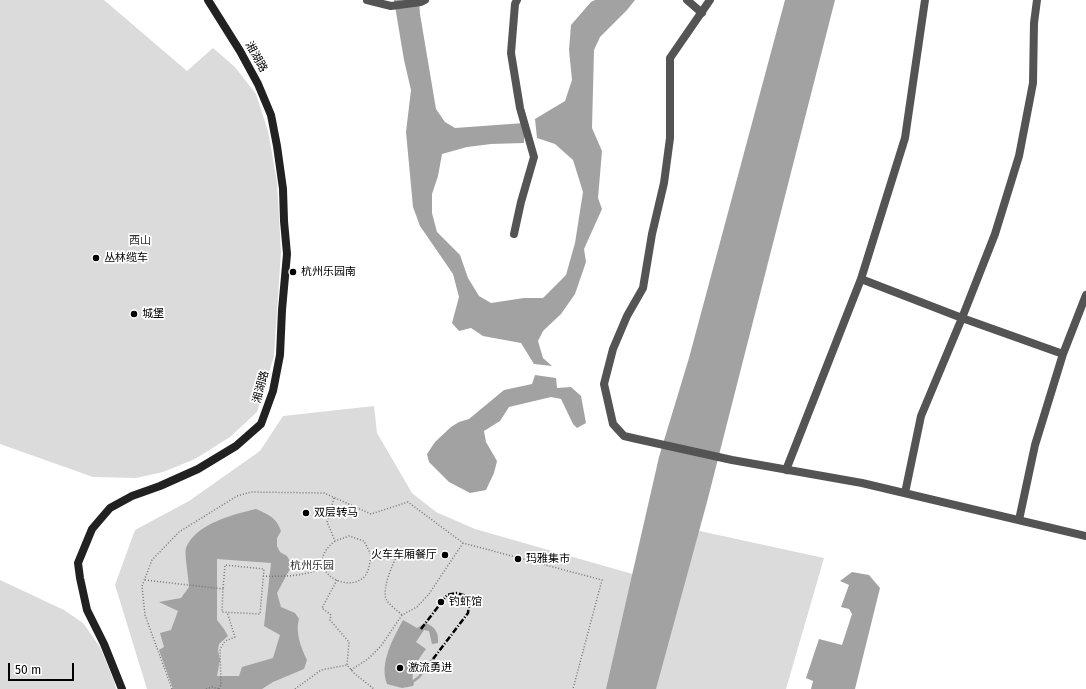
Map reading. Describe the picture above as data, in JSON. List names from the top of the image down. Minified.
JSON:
{"streets":{"main road":["湘湖路"]},"parks":["西山","杭州乐园"],"places":["丛林缆车","杭州乐园南","城堡","双层转马","火车车厢餐厅","玛雅集市","钓虾馆","激流勇进"],"scale_bar":"50 m"}
